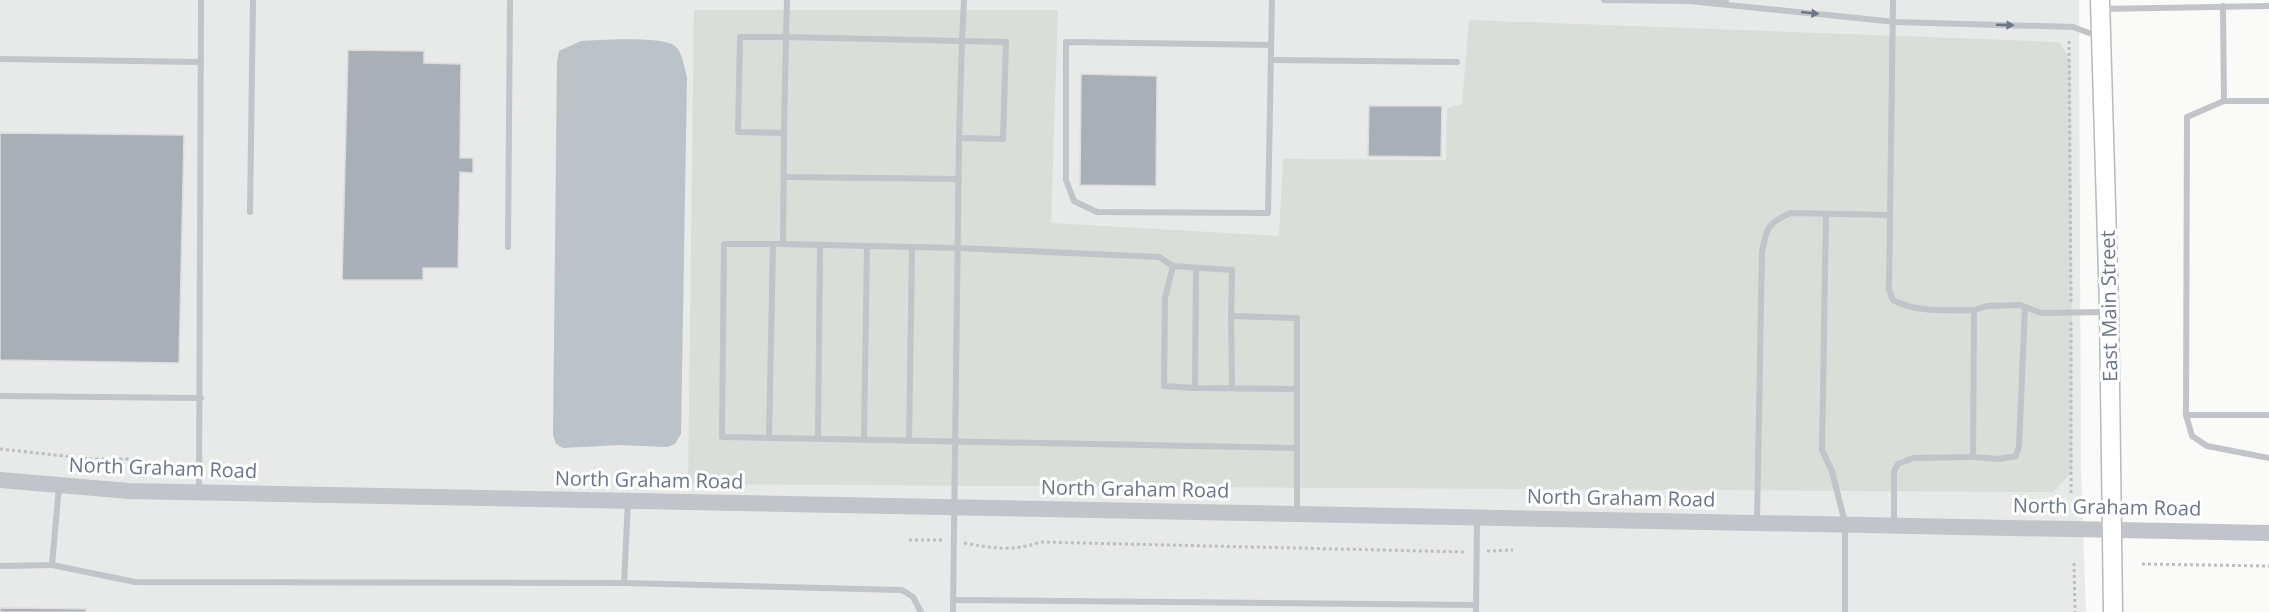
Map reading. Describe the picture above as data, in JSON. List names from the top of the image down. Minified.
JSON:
{"streets":{"main road":["East Main Street"],"street":["North Graham Road"]},"crossings":[["East Main Street","North Graham Road"]]}
